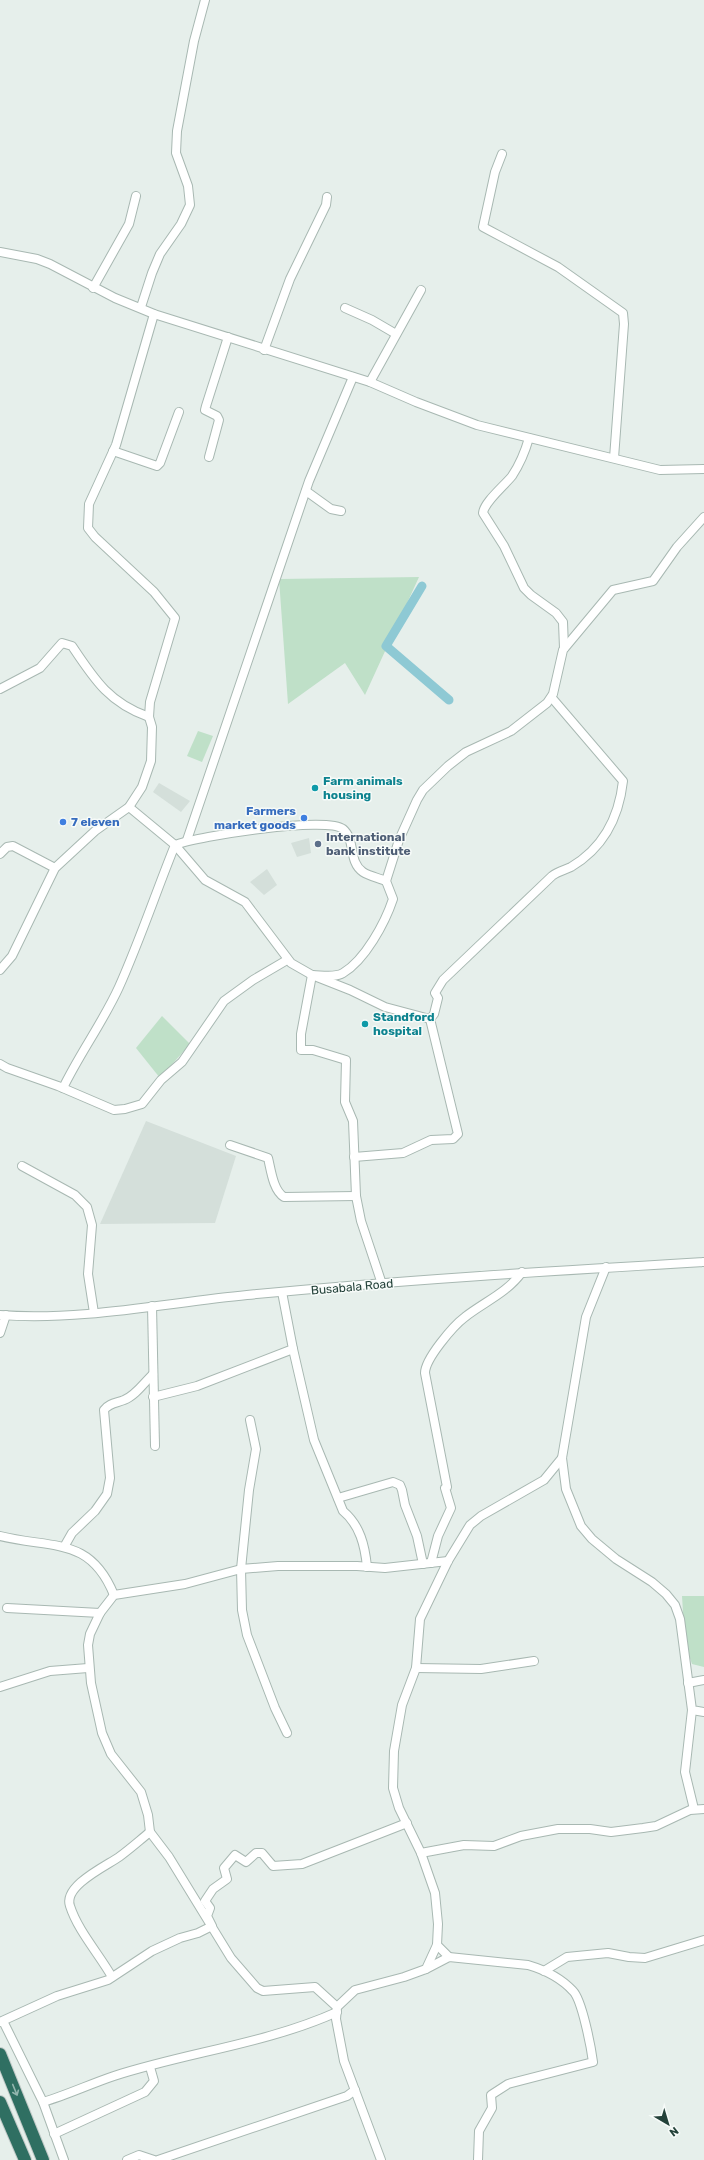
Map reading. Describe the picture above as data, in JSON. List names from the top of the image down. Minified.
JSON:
{"streets":{"street":["Busabala Road"]},"places":["Farm animals housing","Farmers market goods","7 eleven","International bank institute","Standford hospital"],"north":"bottom right"}
